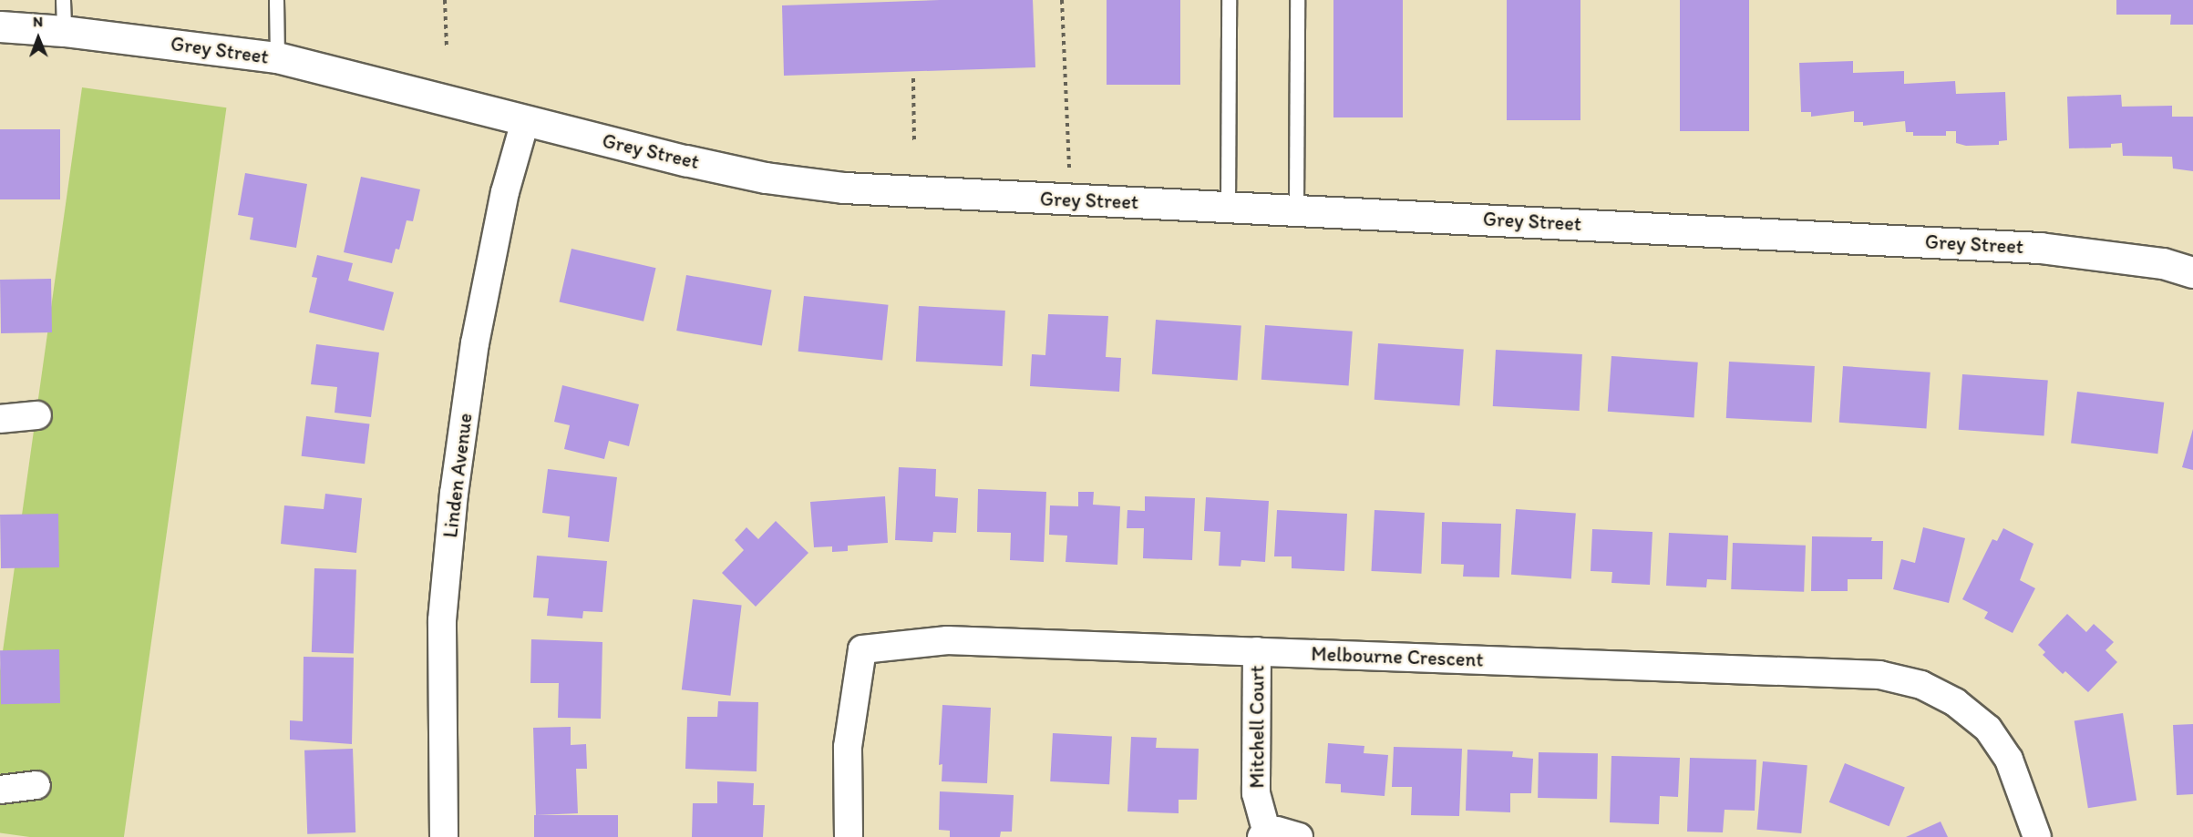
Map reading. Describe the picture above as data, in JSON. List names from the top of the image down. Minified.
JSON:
{"streets":{"street":["Grey Street","Linden Avenue","Melbourne Crescent","Mitchell Court"]},"crossings":[["Grey Street","Linden Avenue"],["Melbourne Crescent","Mitchell Court"]],"north":"top"}
